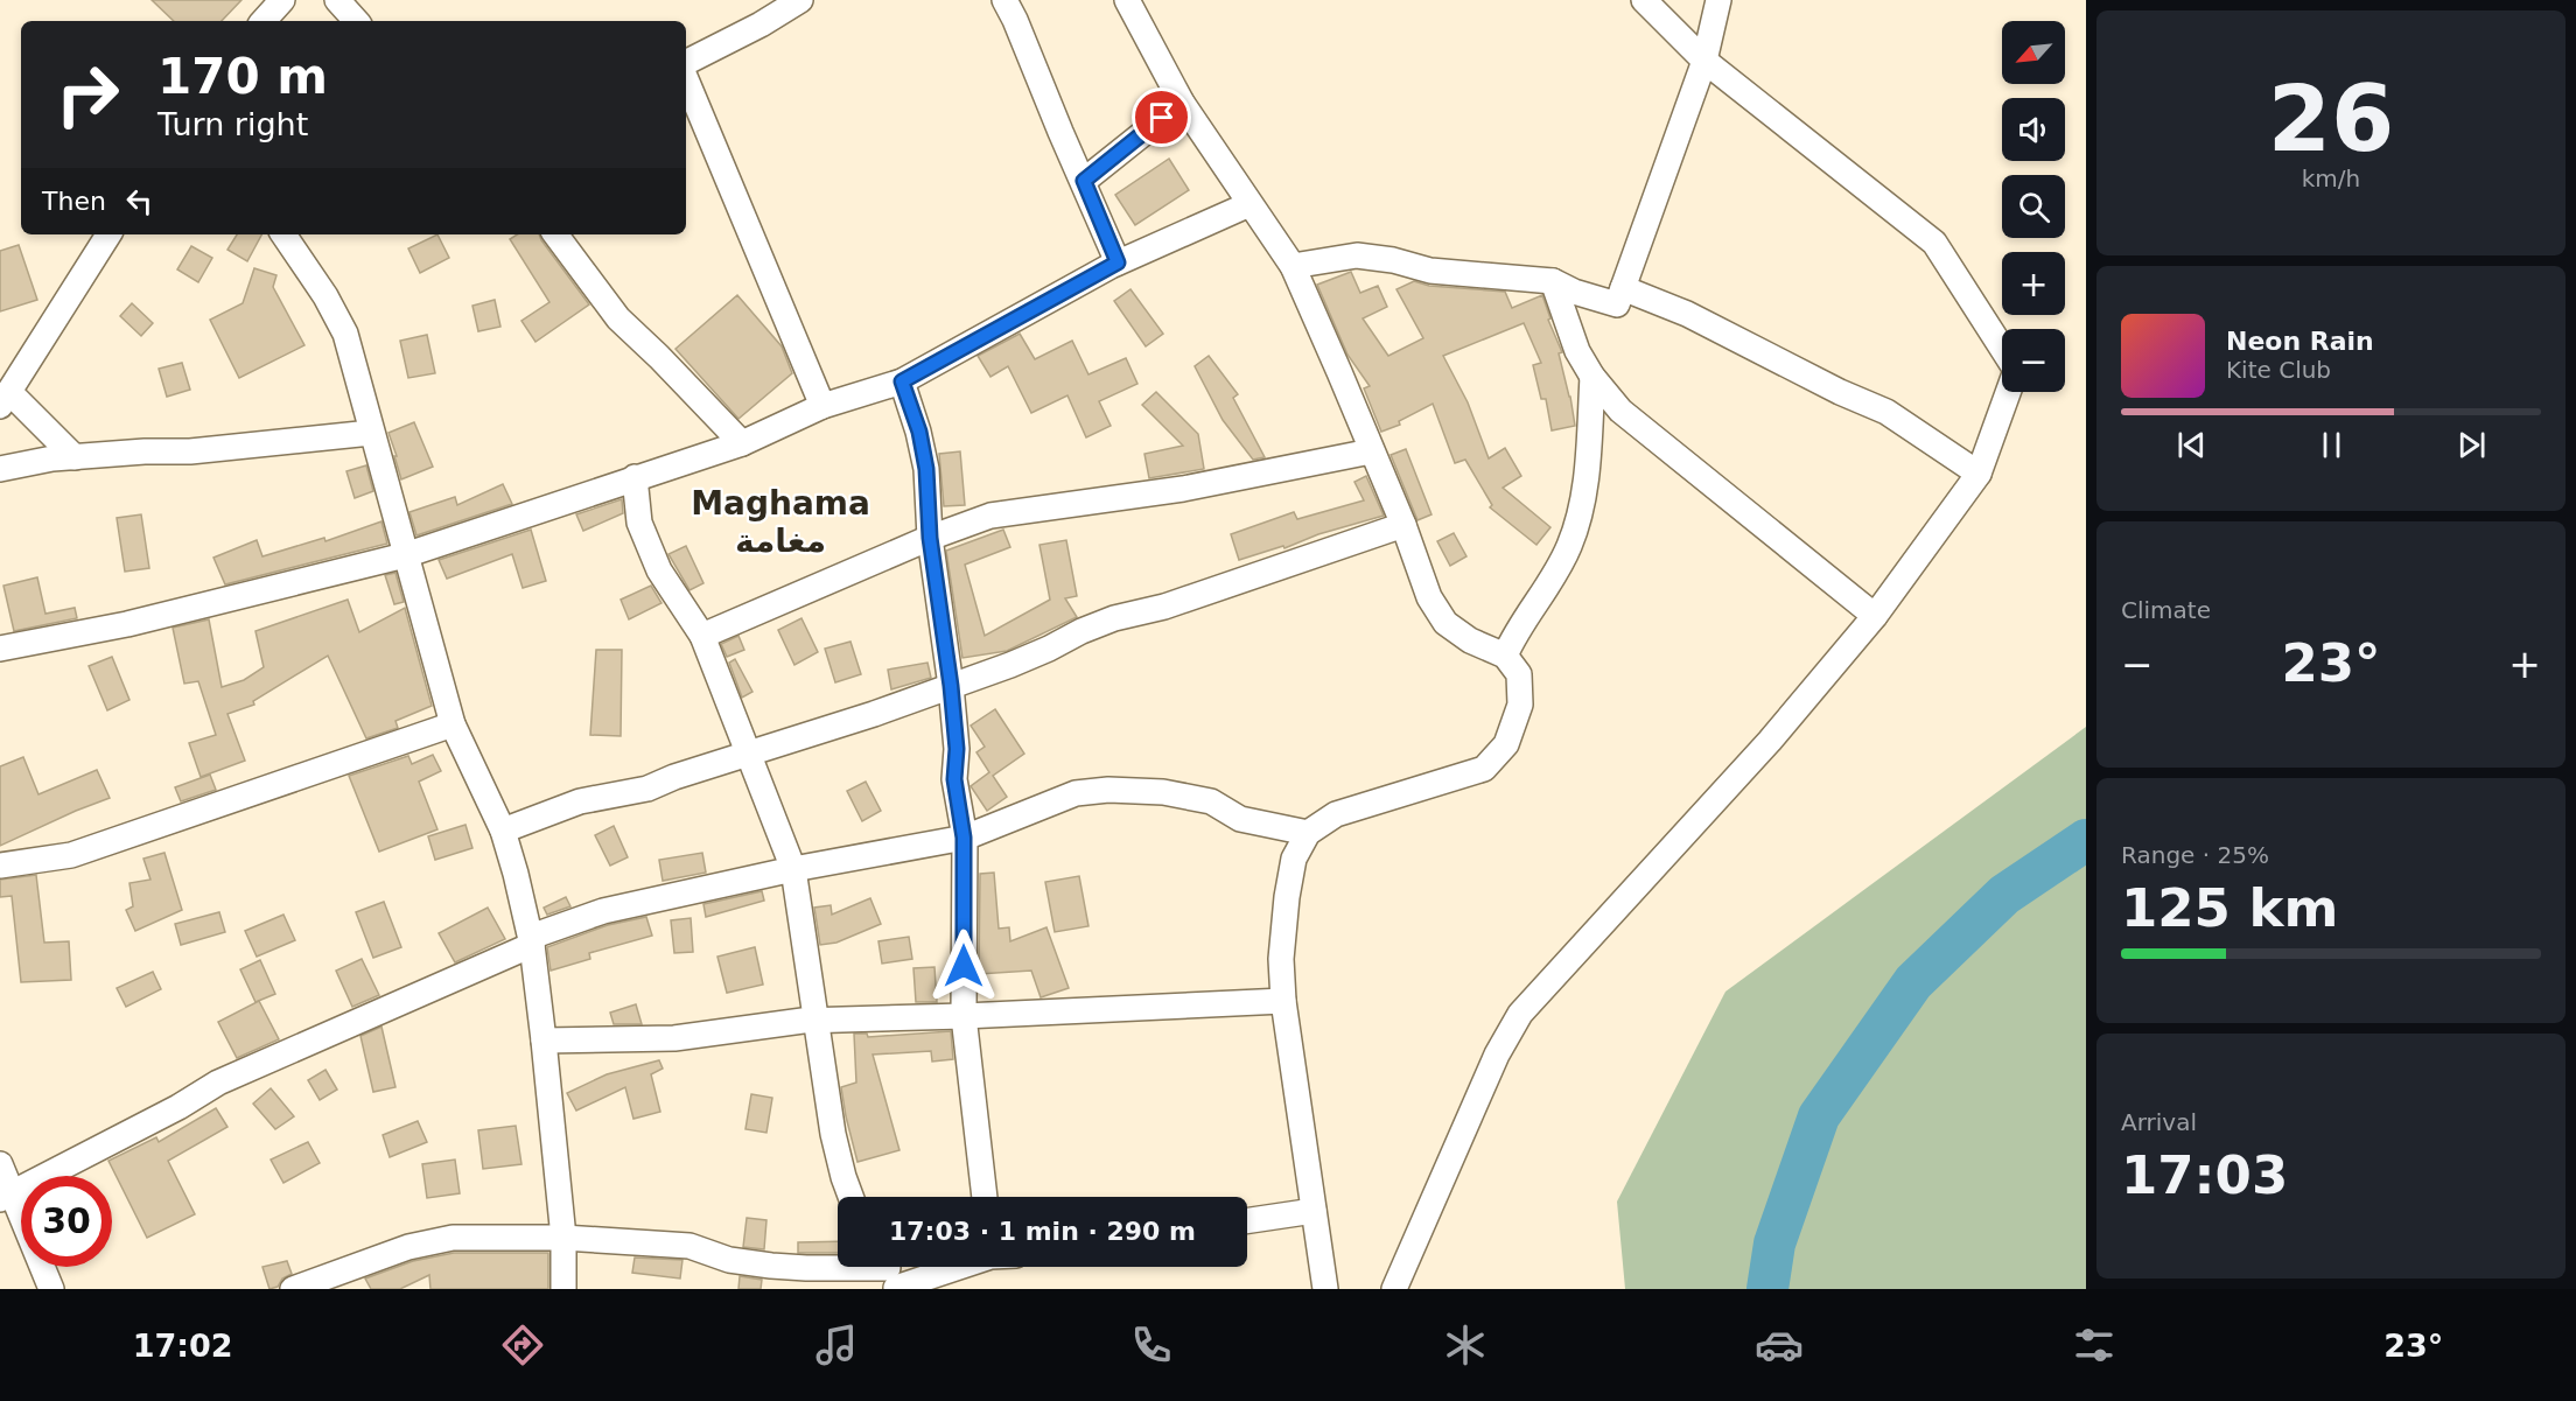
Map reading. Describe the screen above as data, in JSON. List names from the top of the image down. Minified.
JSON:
{"districts":["Maghama مغامة"],"north":"bottom left","page":{"tile":[["26","km/h"],"Climate",["Range · 25%","125 km"],["Arrival","17:03"]],"map_buttons":["+","−"],"turn":["170 m","Turn right"],"then":"Then","song":["Neon Rain","Kite Club"],"heat":["−","23°","+"],"limit":"30","trip":"17:03 · 1 min · 290 m","tabs":["17:02","23°"]}}
